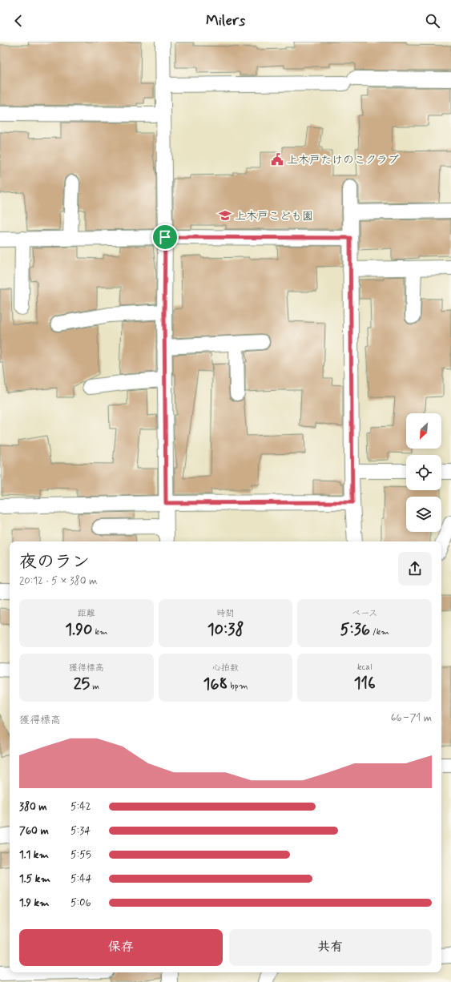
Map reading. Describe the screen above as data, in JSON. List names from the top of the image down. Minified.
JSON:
{"places":{"public building":["上木戸たけのこクラブ"],"school or university":["上木戸こども園"]},"north":"bottom left","page":{"header":"Milers","heading":["夜のラン","20:12 · 5 × 380 m"],"stats":[["距離","1.90 km"],["時間","10:38"],["ペース","5:36 /km"],["獲得標高","25 m"],["心拍数","168 bpm"],["kcal","116"]],"chart":["獲得標高","66–71 m"],"list":[{"name":"380 m","note":"5:42"},{"name":"760 m","note":"5:34"},{"name":"1.1 km","note":"5:55"},{"name":"1.5 km","note":"5:44"},{"name":"1.9 km","note":"5:06"}],"buttons":["保存","共有"]}}
